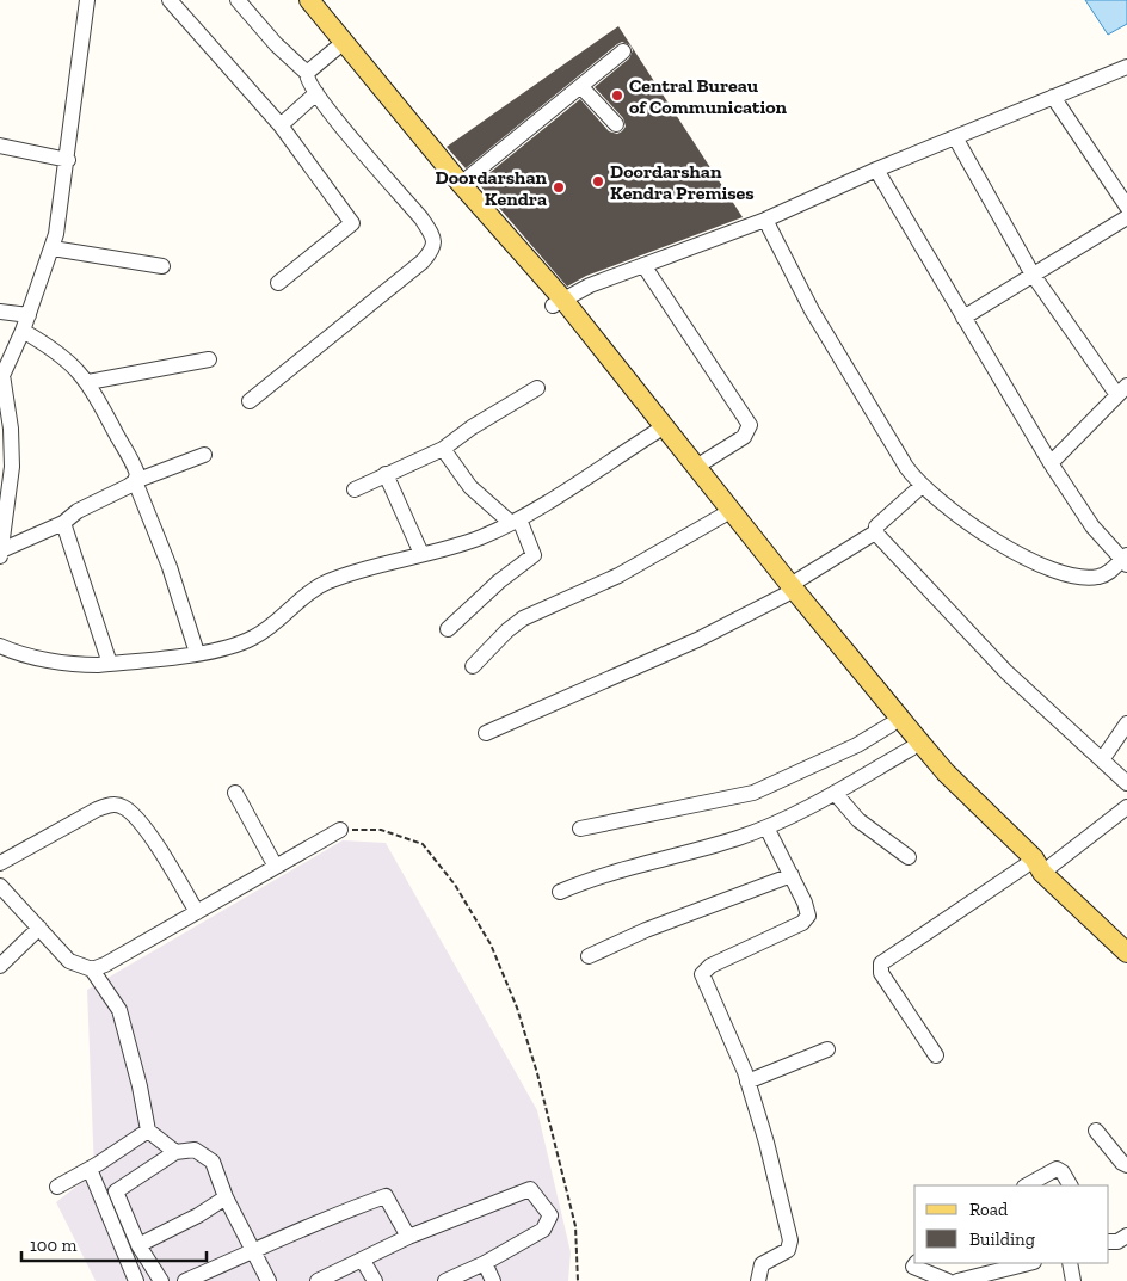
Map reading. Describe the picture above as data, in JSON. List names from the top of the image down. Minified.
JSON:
{"places":["Central Bureau of Communication","Doordarshan Kendra Premises","Doordarshan Kendra"],"legend":["Road","Building"],"scale_bar":"100 m"}
